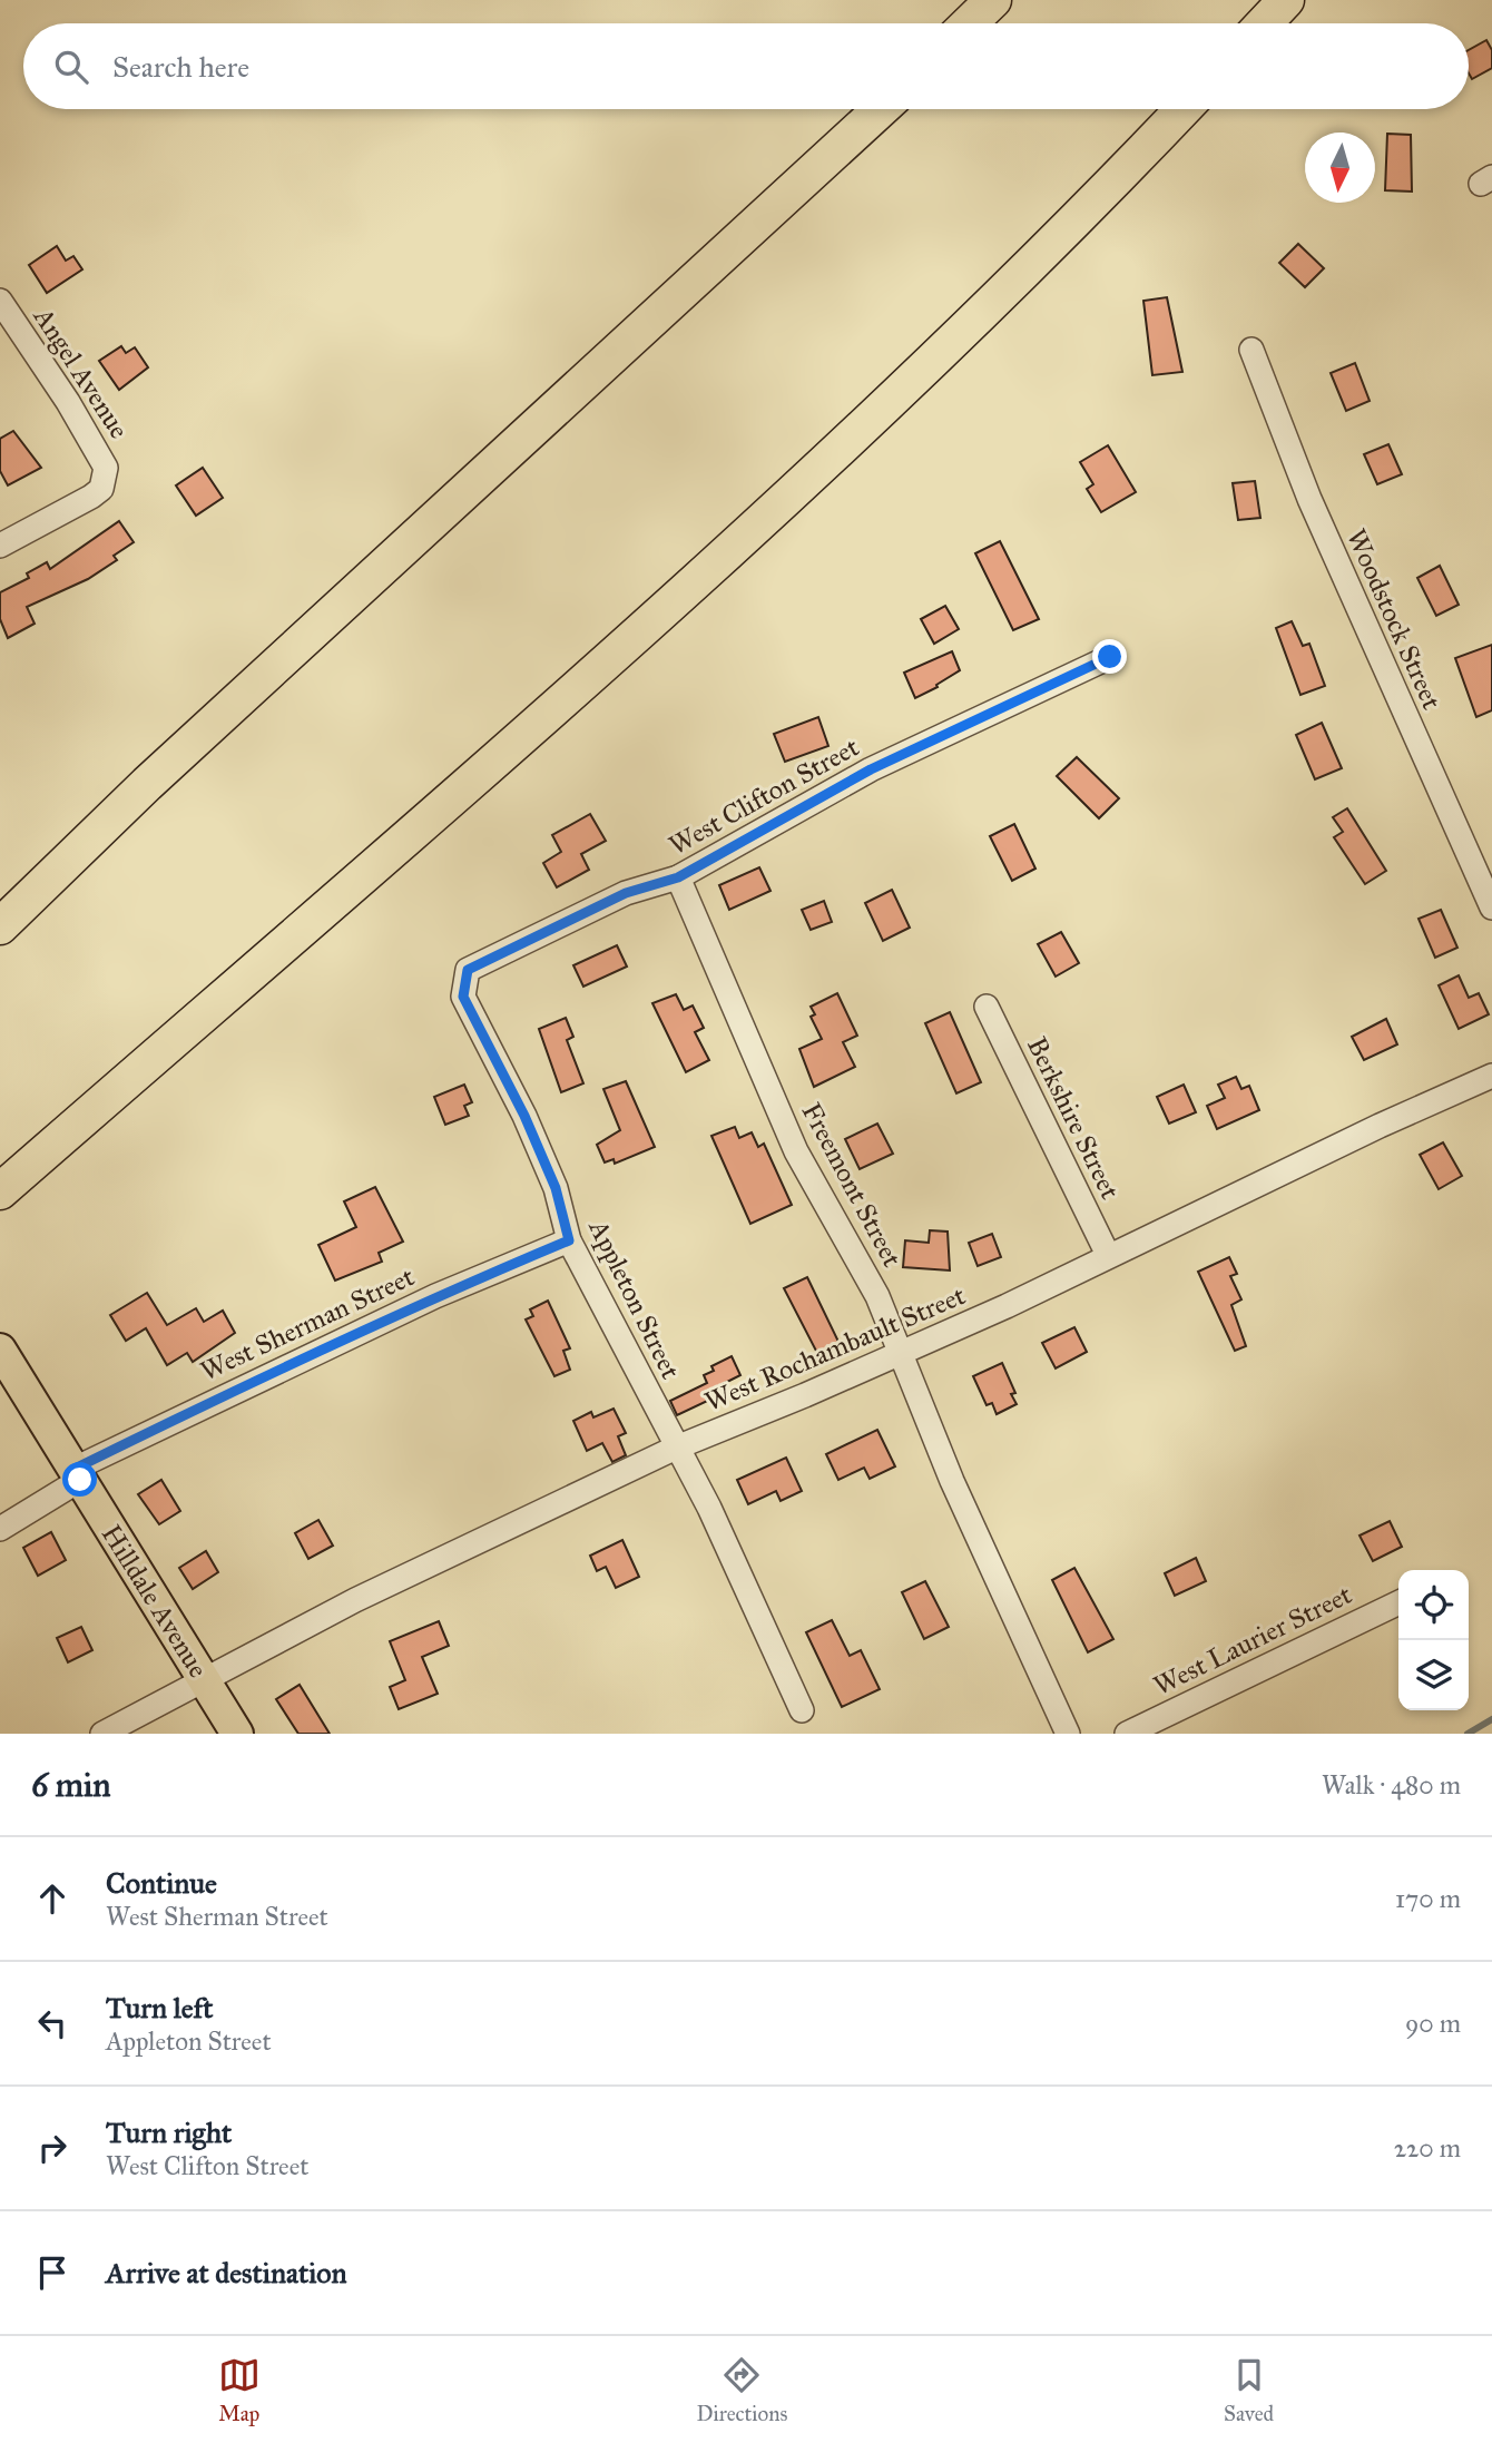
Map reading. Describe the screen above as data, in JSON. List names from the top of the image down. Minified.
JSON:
{"streets":{"main road":["Hilldale Avenue"],"street":["Angel Avenue","Woodstock Street","West Clifton Street","Berkshire Street","Freemont Street","Appleton Street","West Sherman Street","West Rochambault Street","West Laurier Street"]},"crossings":[["West Clifton Street","Freemont Street"],["West Clifton Street","Appleton Street"],["Berkshire Street","West Rochambault Street"],["Freemont Street","West Rochambault Street"],["Appleton Street","West Sherman Street"],["Appleton Street","West Rochambault Street"],["West Sherman Street","Hilldale Avenue"],["West Rochambault Street","Hilldale Avenue"]],"north":"bottom","page":{"search":"Search here","heading":["6 min","Walk · 480 m"],"list":[["Continue","West Sherman Street","170 m"],["Turn left","Appleton Street","90 m"],["Turn right","West Clifton Street","220 m"],"Arrive at destination"],"nav":["Map","Directions","Saved"]}}
